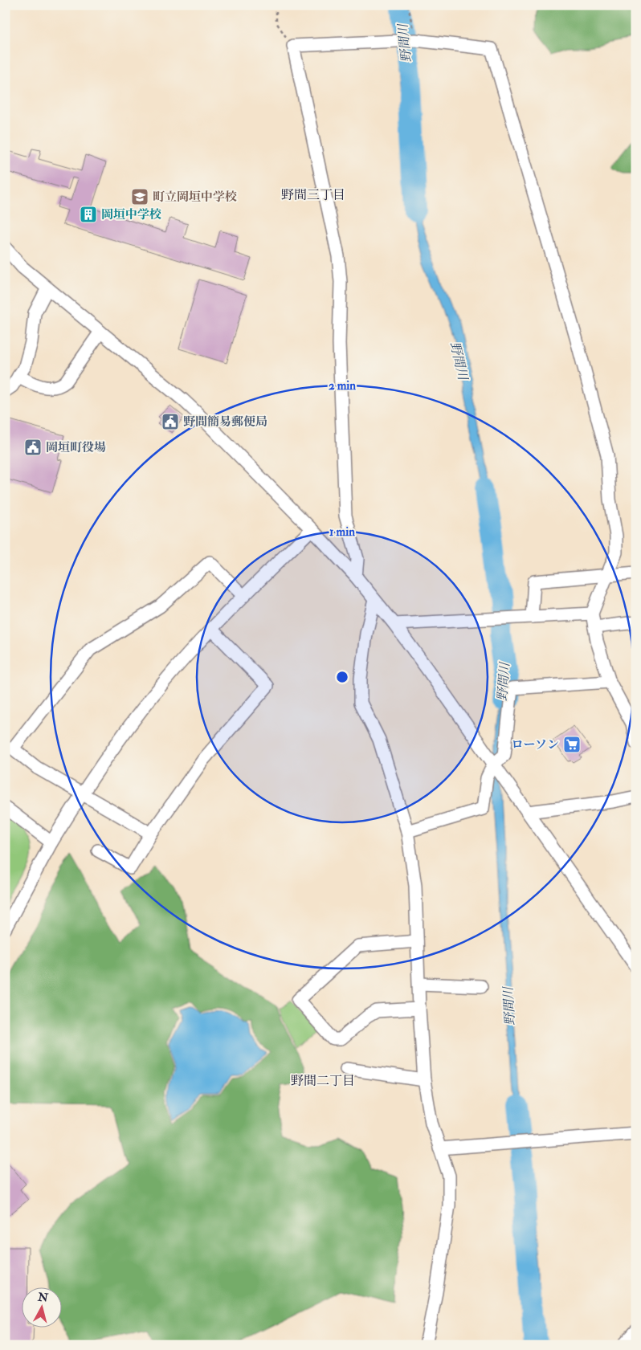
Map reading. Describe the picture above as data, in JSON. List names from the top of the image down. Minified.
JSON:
{"districts":["野間三丁目","野間二丁目"],"water":["野間川"],"places":{"school or university":["町立岡垣中学校"],"building":["岡垣中学校"],"public building":["野間簡易郵便局","岡垣町役場"],"supermarket":["ローソン"]},"north":"top","rings":["2 min","1 min"]}
